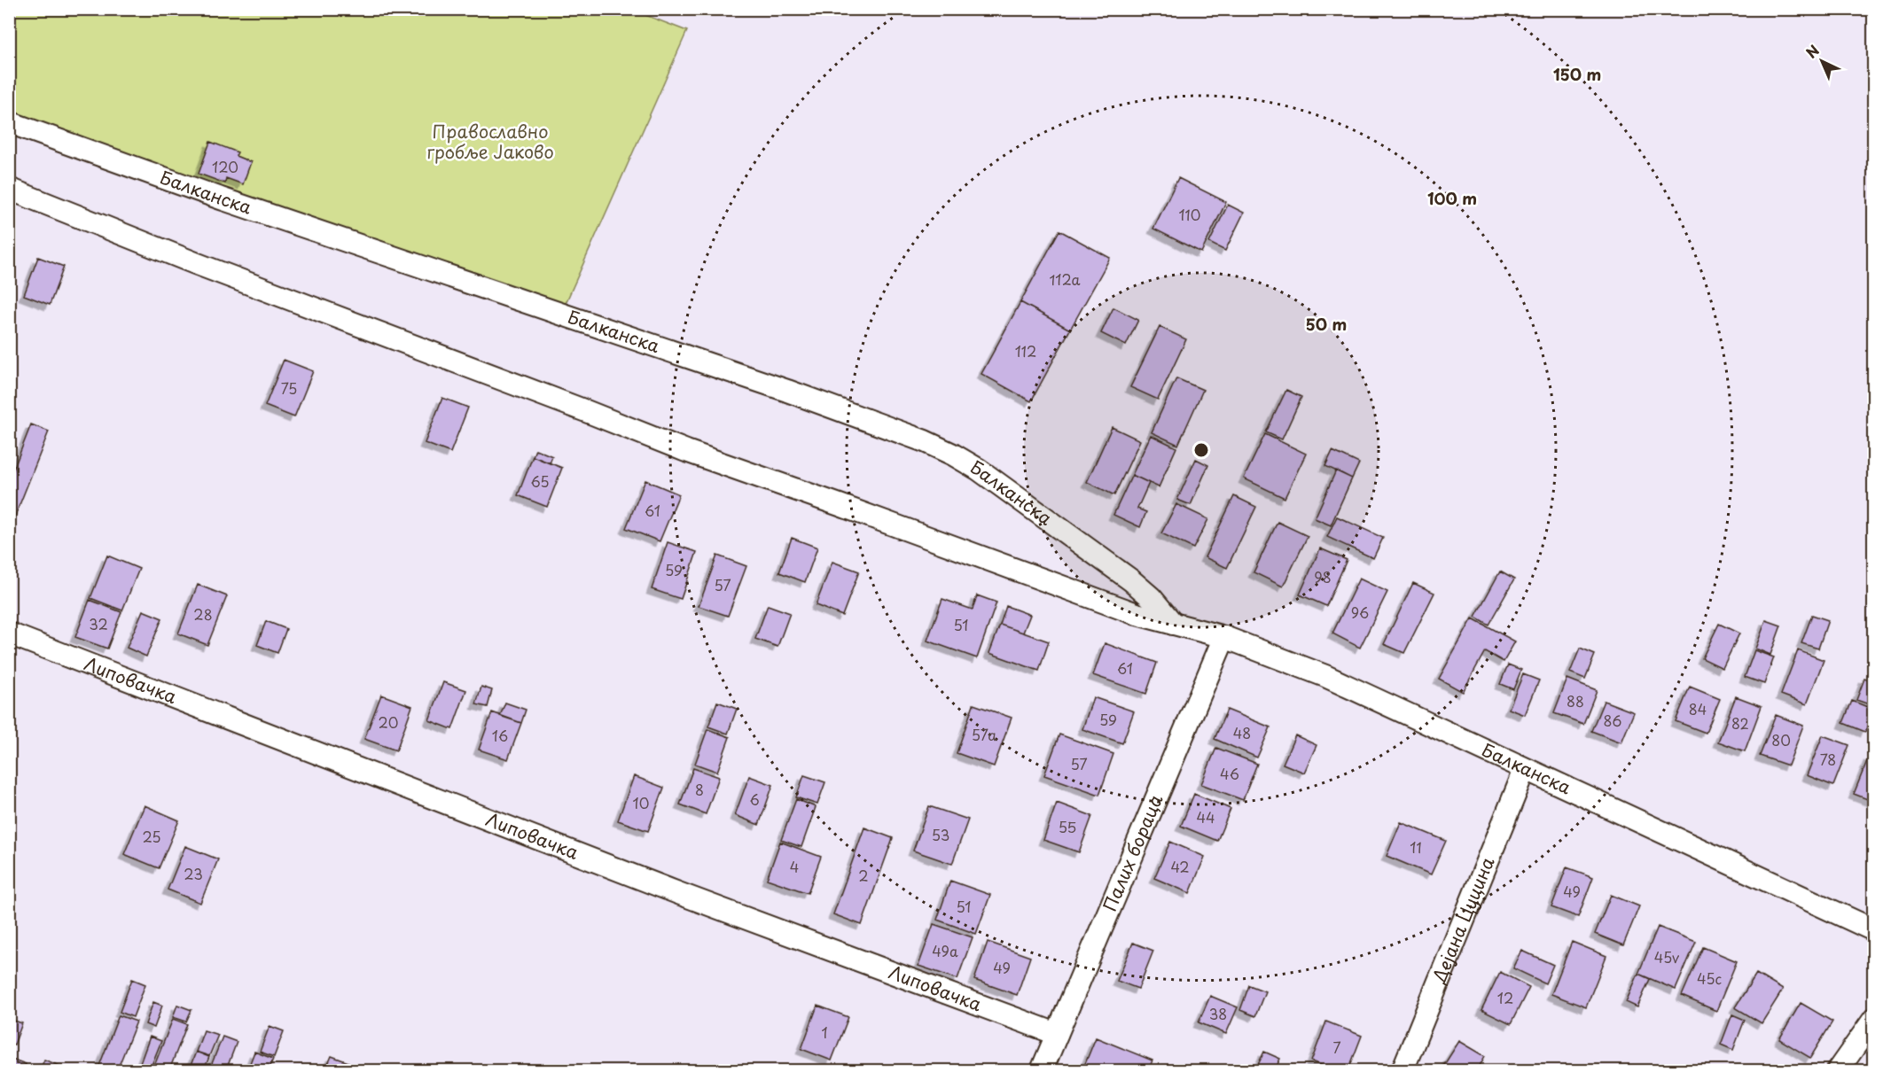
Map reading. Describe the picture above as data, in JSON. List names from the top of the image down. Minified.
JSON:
{"streets":{"street":["Балканска","Липовачка","Палих бораца","Дејана Цуцина"]},"crossings":[["Балканска","Палих бораца"],["Балканска","Дејана Цуцина"],["Липовачка","Палих бораца"]],"parks":["Православно гробље Јаково"],"house_numbers":["120","110","112a","112","75","65","61","59","98","57","96","28","32","51","61","88","84","59","86","20","82","48","57a","16","80","78","57","46","8","6","10","44","55","53","25","11","4","42","23","2","49","51","49a","45v","49","45c","12","38","1","7"],"north":"top left","rings":["150 m","100 m","50 m"]}
